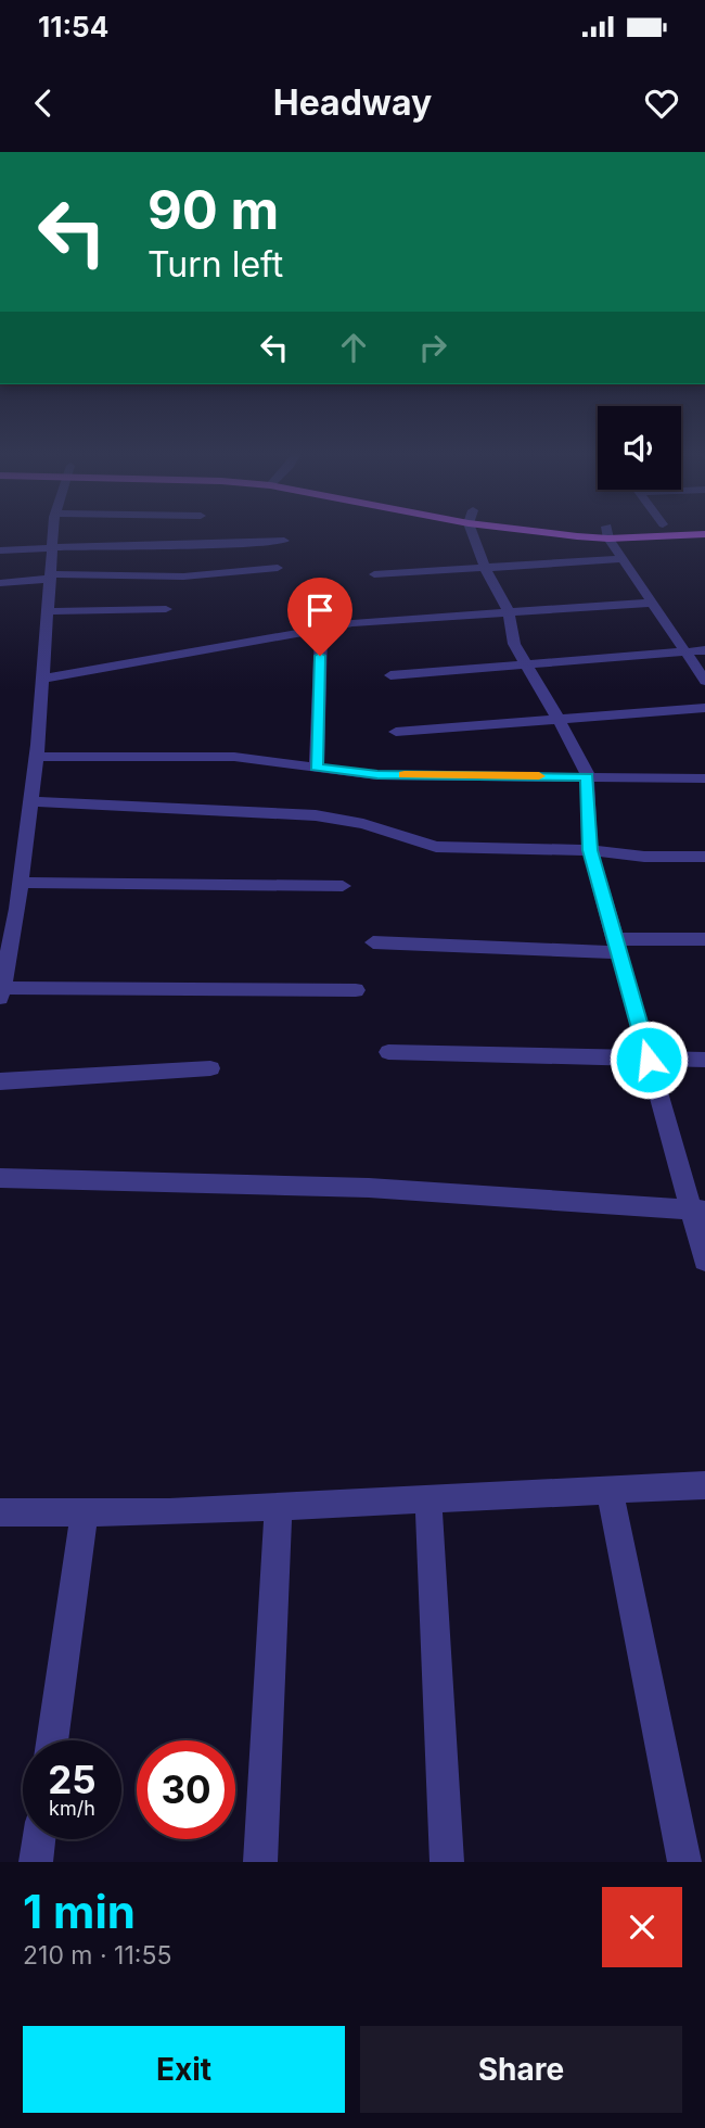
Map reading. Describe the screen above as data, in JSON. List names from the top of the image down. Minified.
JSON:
{"page":{"status":"11:54","header":"Headway","turn":["90 m","Turn left"],"speed":"25 km/h","limit":"30","heading":["1 min","210 m · 11:55"],"buttons":["Exit","Share"]}}
